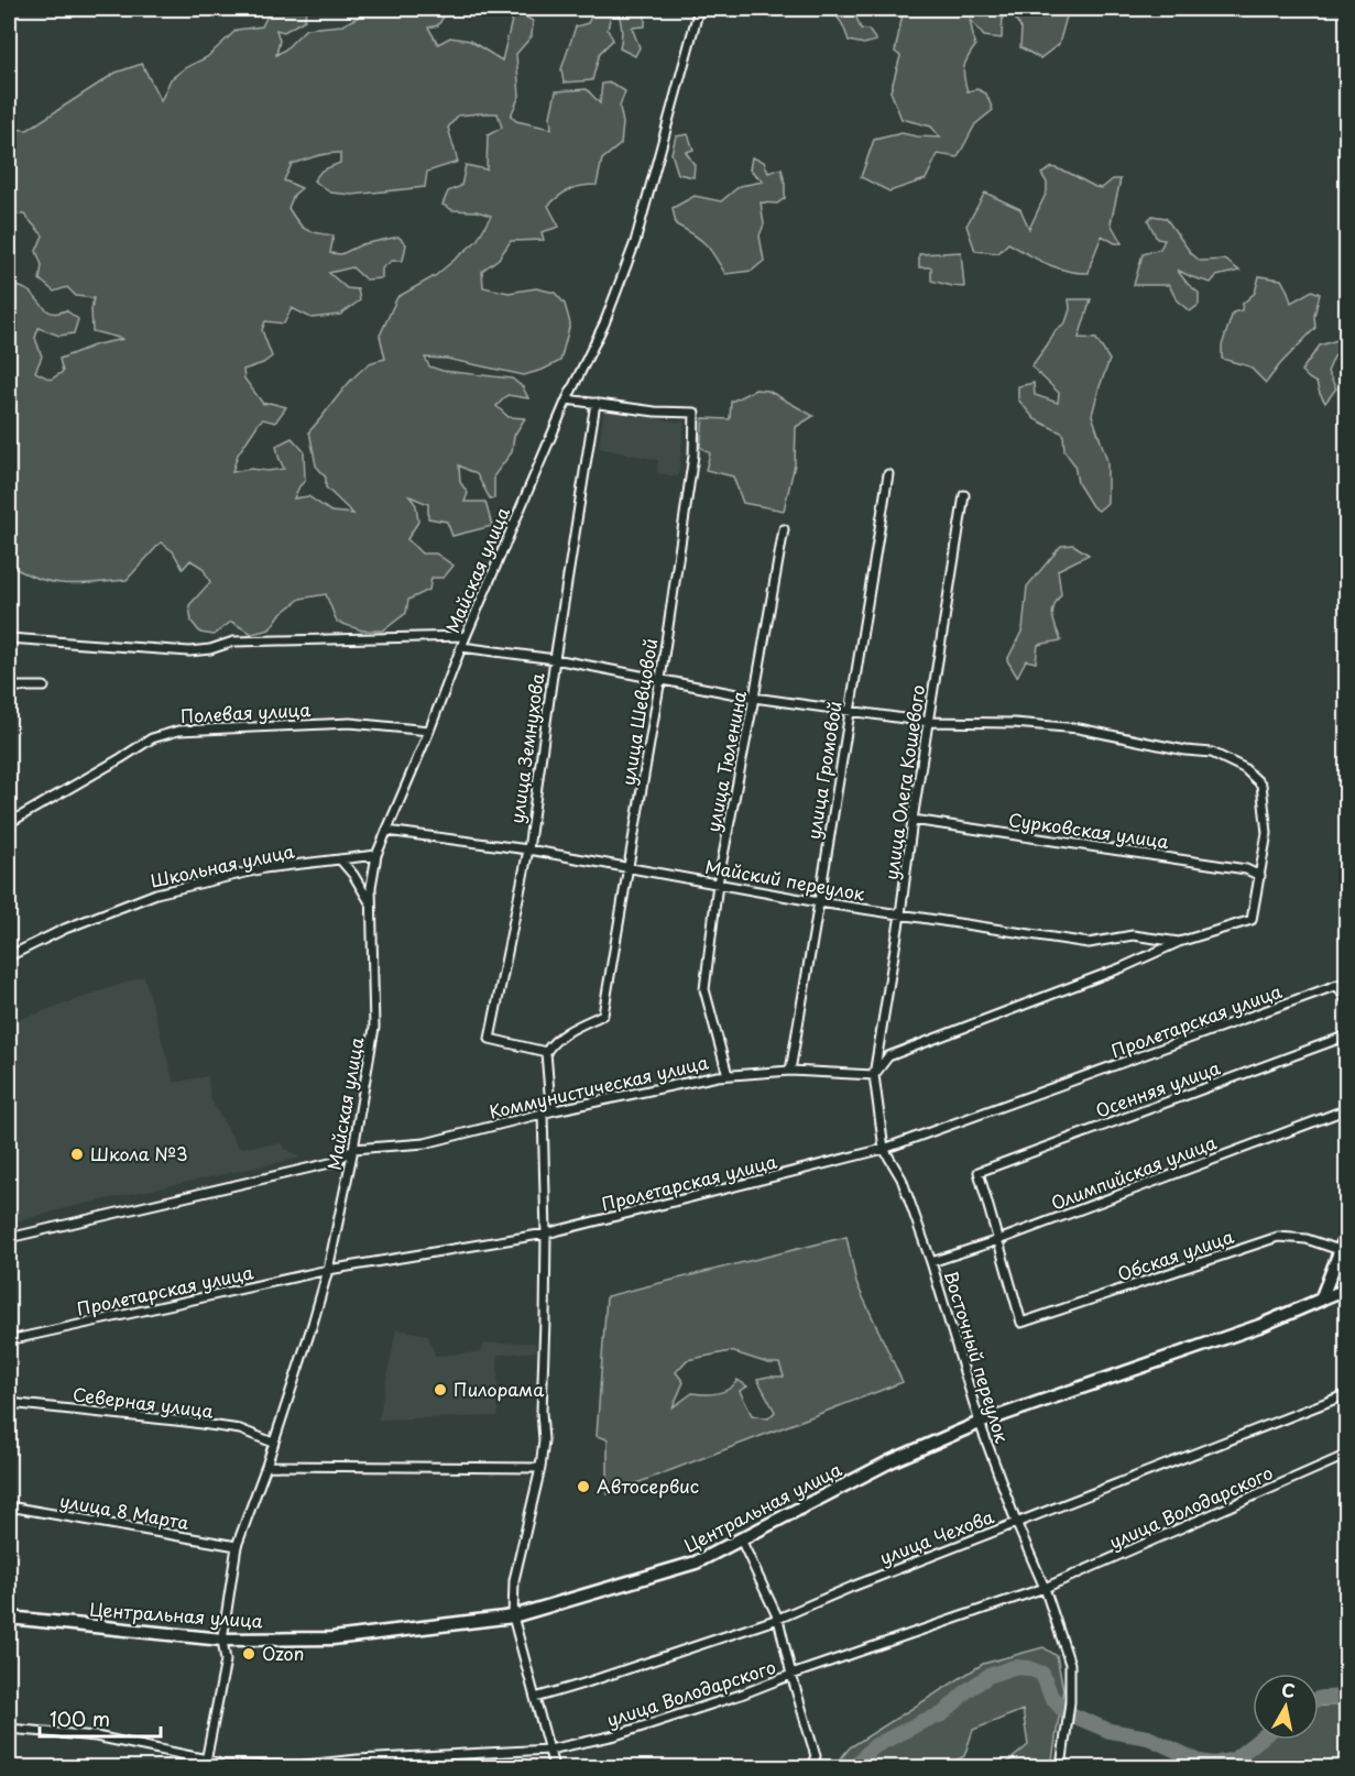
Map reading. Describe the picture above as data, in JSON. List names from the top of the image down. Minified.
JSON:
{"streets":{"main road":["Центральная улица"],"street":["Майская улица","улица Шевцовой","Полевая улица","улица Земнухова","улица Тюленина","улица Громовой","улица Олега Кошевого","Сурковская улица","Школьная улица","Майский переулок","Пролетарская улица","Коммунистическая улица","Осенняя улица","Олимпийская улица","Обская улица","Восточный переулок","Северная улица","улица Володарского","улица 8 Марта","улица Чехова"]},"crossings":[["Майская улица","Полевая улица"],["Майская улица","Школьная улица"],["Майская улица","Майский переулок"],["Майская улица","Пролетарская улица"],["Майская улица","Коммунистическая улица"],["Майская улица","Северная улица"],["Майская улица","Центральная улица"],["Майская улица","улица Володарского"],["Майская улица","улица 8 Марта"],["улица Шевцовой","улица Земнухова"],["улица Шевцовой","Майский переулок"],["улица Земнухова","Майский переулок"],["улица Тюленина","Майский переулок"],["улица Тюленина","Коммунистическая улица"],["улица Громовой","Майский переулок"],["улица Громовой","Коммунистическая улица"],["улица Олега Кошевого","Сурковская улица"],["улица Олега Кошевого","Майский переулок"],["улица Олега Кошевого","Коммунистическая улица"],["улица Олега Кошевого","Восточный переулок"],["Пролетарская улица","Восточный переулок"],["Коммунистическая улица","Восточный переулок"],["Осенняя улица","Олимпийская улица"],["Осенняя улица","Обская улица"],["Олимпийская улица","Обская улица"],["Олимпийская улица","Восточный переулок"],["Восточный переулок","Центральная улица"],["Восточный переулок","улица Володарского"],["Восточный переулок","улица Чехова"]],"places":["Школа №3","Пилорама","Автосервис","Ozon"],"scale_bar":"100 m","north":"top"}
